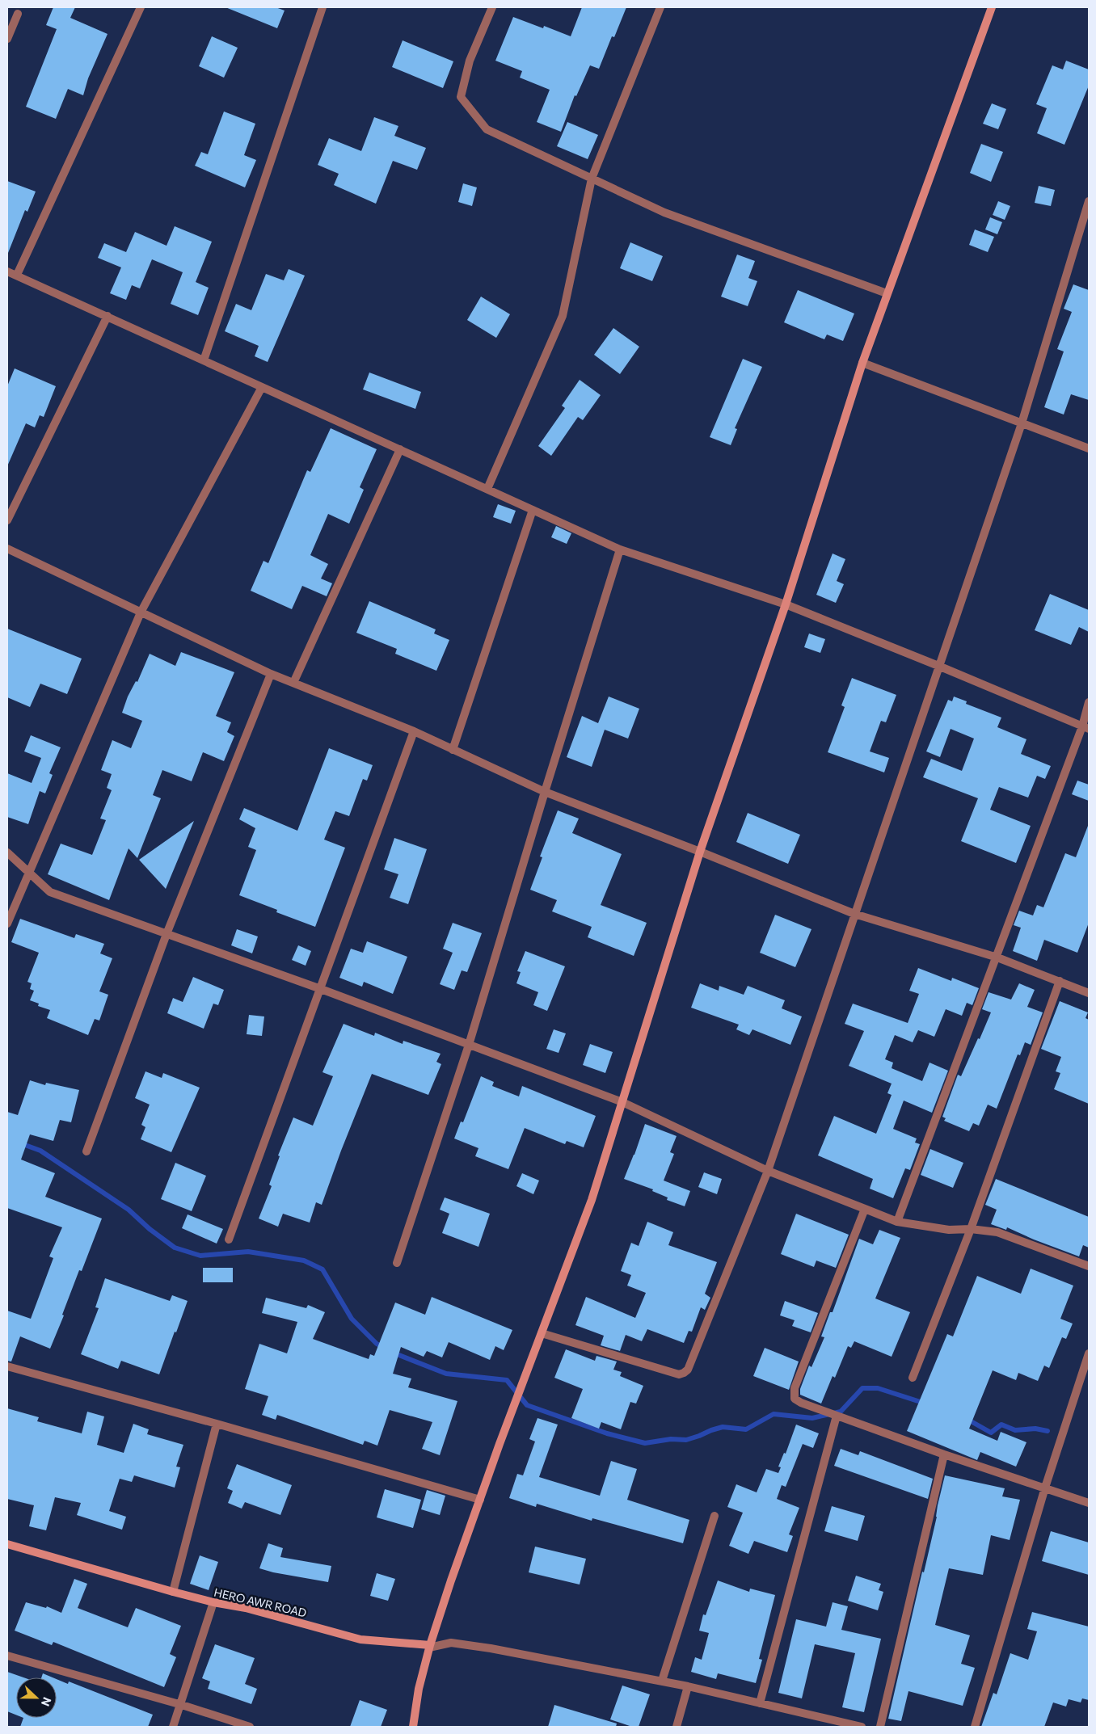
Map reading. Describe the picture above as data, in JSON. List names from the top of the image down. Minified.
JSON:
{"streets":{"main road":["HERO AWR ROAD"]},"north":"right"}
